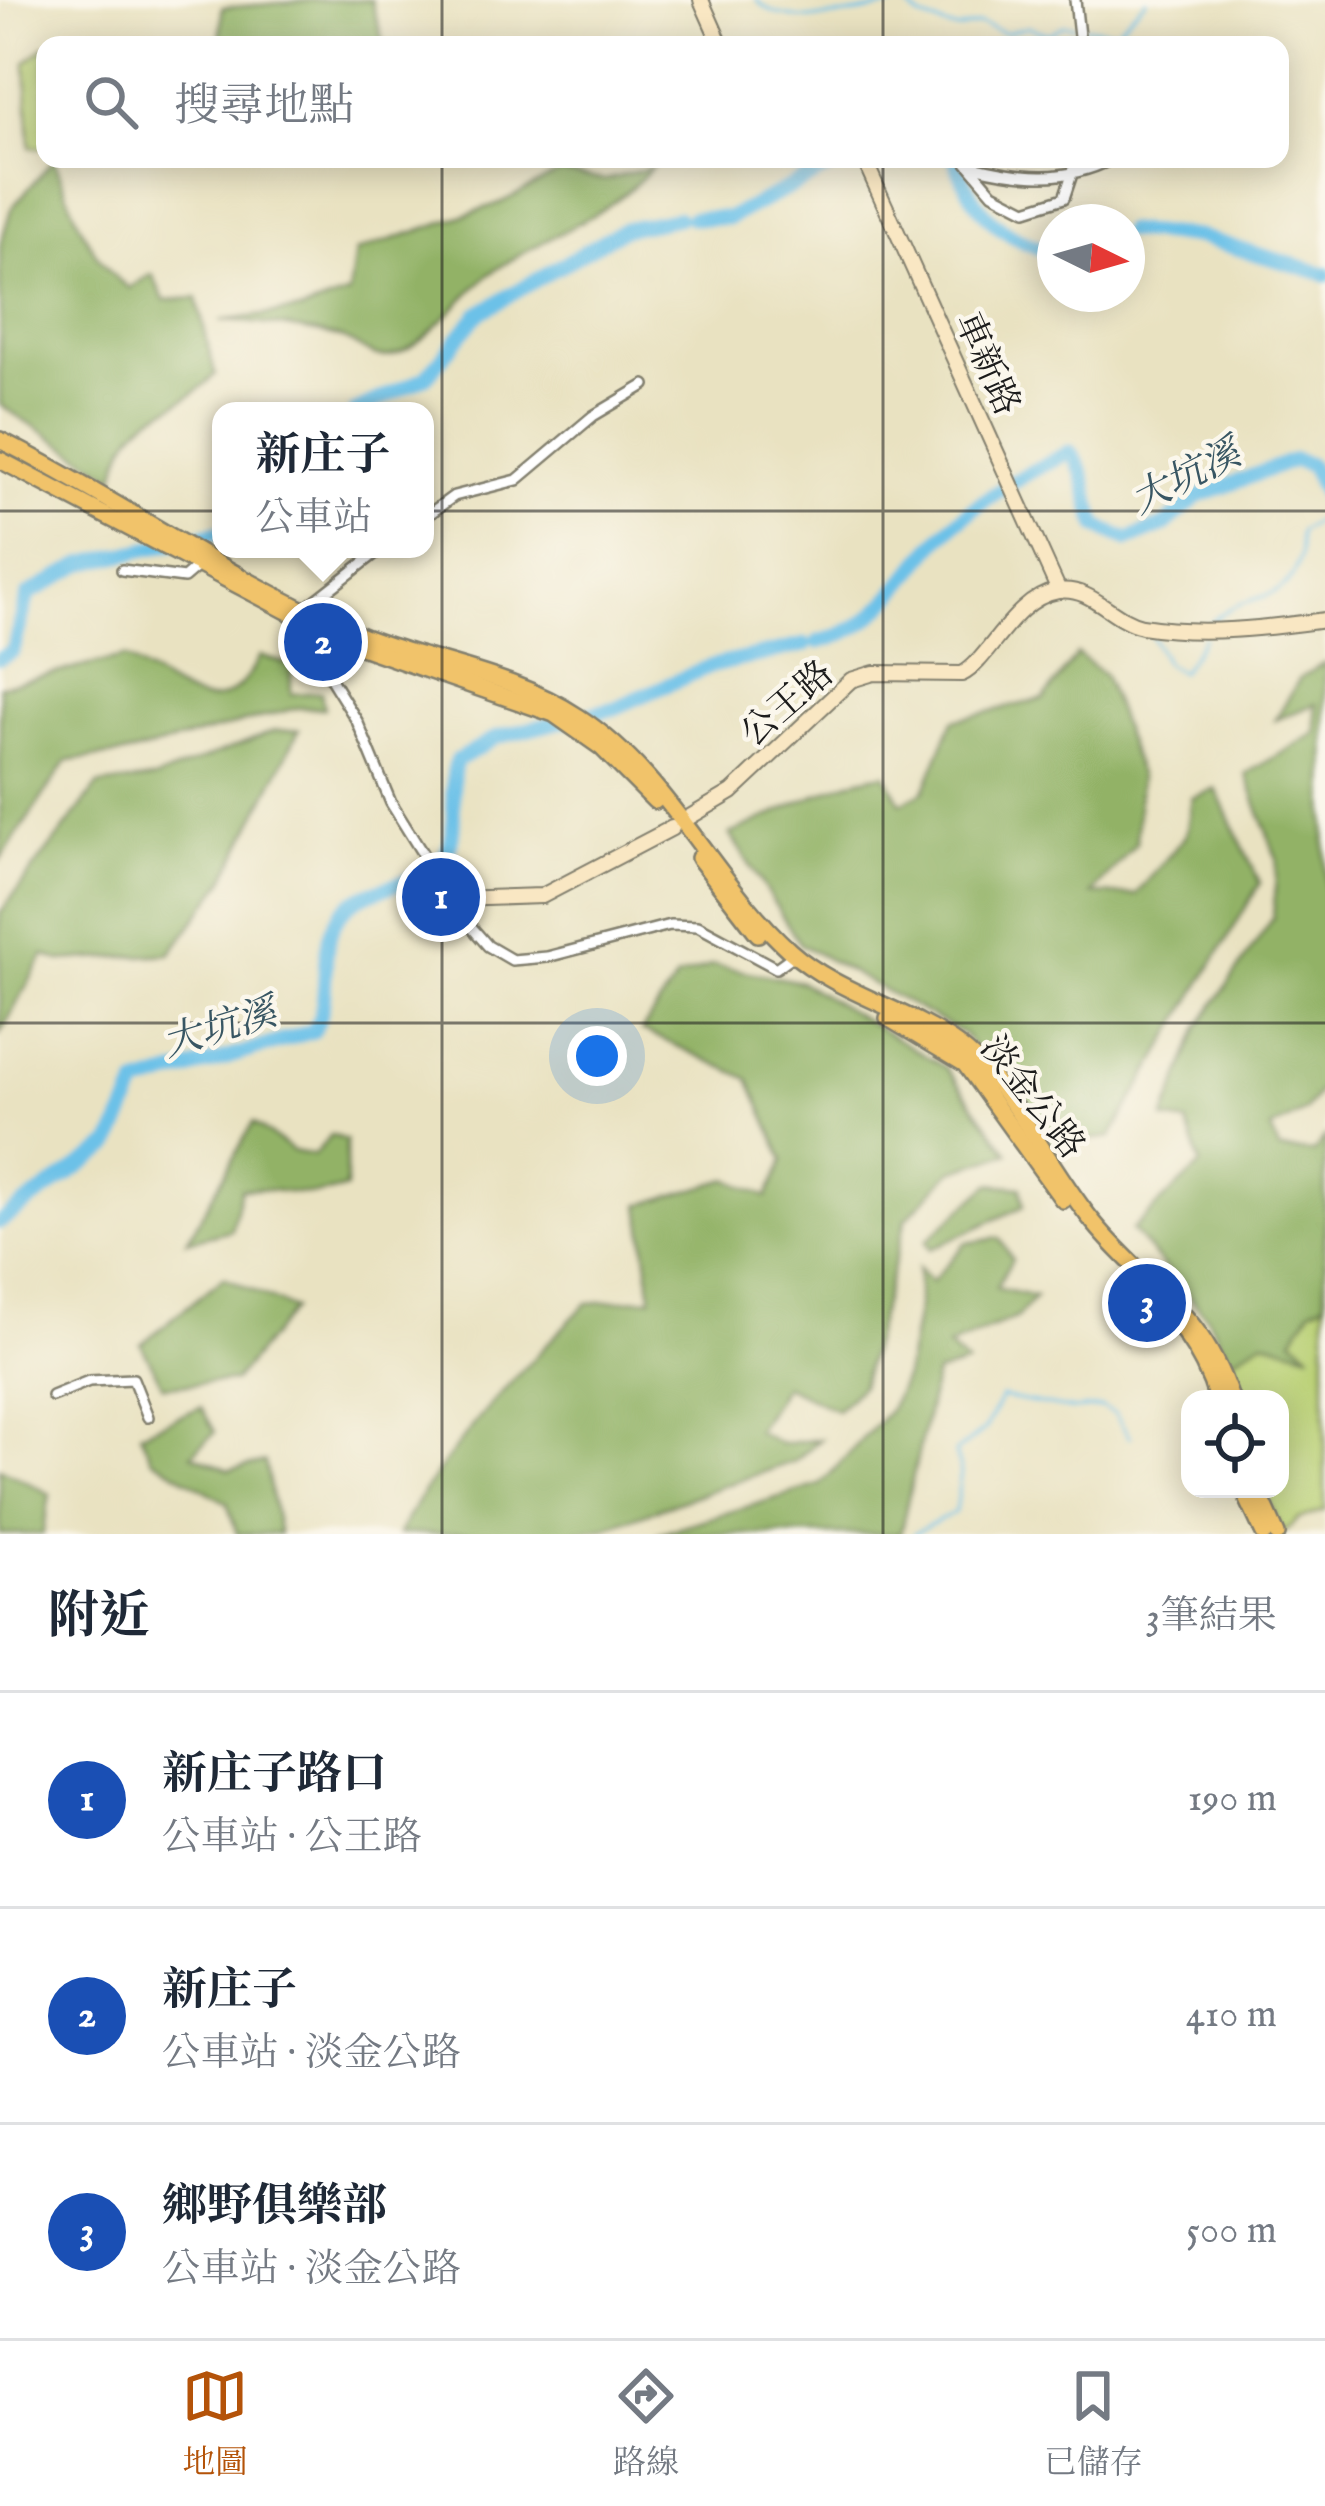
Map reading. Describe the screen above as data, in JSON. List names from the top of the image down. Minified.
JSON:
{"streets":{"main road":["淡金公路"],"street":["車新路","公王路"]},"crossings":[["車新路","公王路"],["公王路","淡金公路"]],"water":["大坑溪"],"north":"right","page":{"search":"搜尋地點","popup":["新庄子","公車站"],"pins":["2","1","3"],"heading":["附近","3筆結果"],"list":[{"mark":"1","name":"新庄子路口","note":"公車站 · 公王路","value":"190 m"},{"mark":"2","name":"新庄子","note":"公車站 · 淡金公路","value":"410 m"},{"mark":"3","name":"鄉野俱樂部","note":"公車站 · 淡金公路","value":"500 m"}],"nav":["地圖","路線","已儲存"]}}
